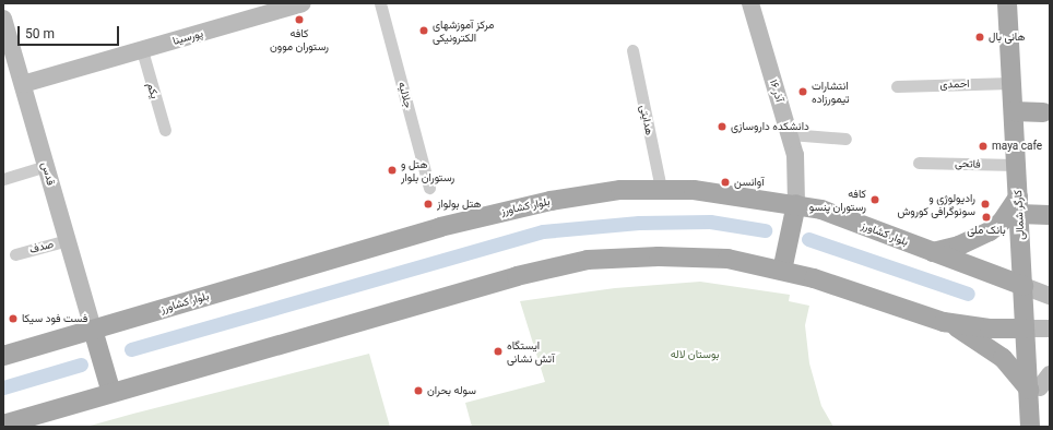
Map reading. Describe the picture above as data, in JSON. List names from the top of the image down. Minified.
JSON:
{"streets":{"main road":["بلوار کشاورز","کارگر شمالی"],"street":["پورسینا","احمدی","یکم","۱۶ آذر","جلالیه","هدایتی","فاتحی","قدس","صدف"]},"crossings":[["پورسینا","یکم"],["پورسینا","قدس"],["احمدی","کارگر شمالی"],["۱۶ آذر","بلوار کشاورز"],["هدایتی","بلوار کشاورز"],["فاتحی","کارگر شمالی"],["قدس","بلوار کشاورز"],["قدس","صدف"],["بلوار کشاورز","کارگر شمالی"]],"parks":["بوستان لاله"],"places":["کافه رستوران موون","مرکز آموزشهای الکترونیکی","هانی بال","انتشارات تیمورزاده","دانشکده داروسازی","maya cafe","هتل و رستوران بلوار","آوانسن","کافه رستوران پنسو","هتل بولواز","رادیولوژی و سونوگرافی کوروش","بانک ملی","فست فود سیکا","ایستگاه آتش نشانی","سوله بحران"],"scale_bar":"50 m"}
